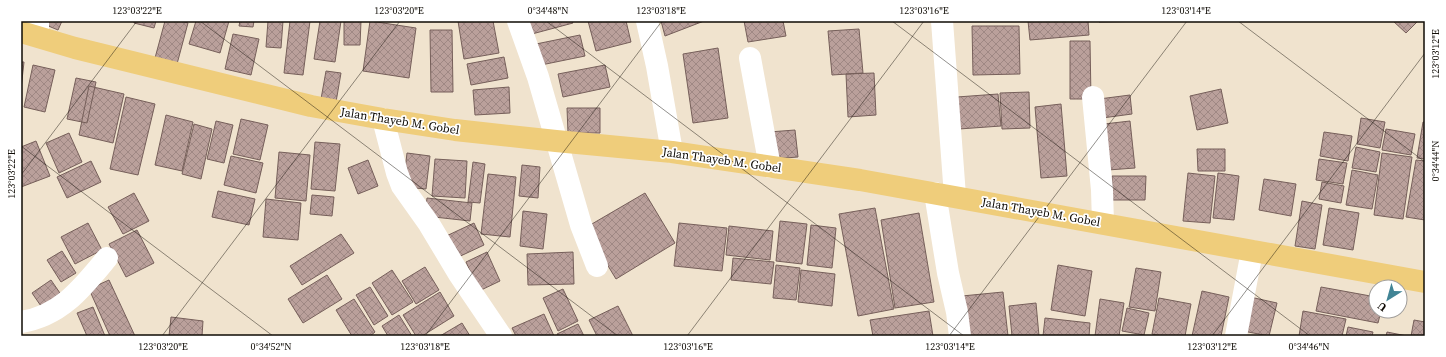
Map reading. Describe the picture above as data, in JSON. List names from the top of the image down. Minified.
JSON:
{"streets":{"main road":["Jalan Thayeb M. Gobel"]},"north":"bottom left","coordinates":["123°03'22\"E","123°03'20\"E","0°34'48\"N","123°03'18\"E","123°03'16\"E","123°03'14\"E","123°03'12\"E","0°34'44\"N","0°34'52\"N","0°34'46\"N"]}
